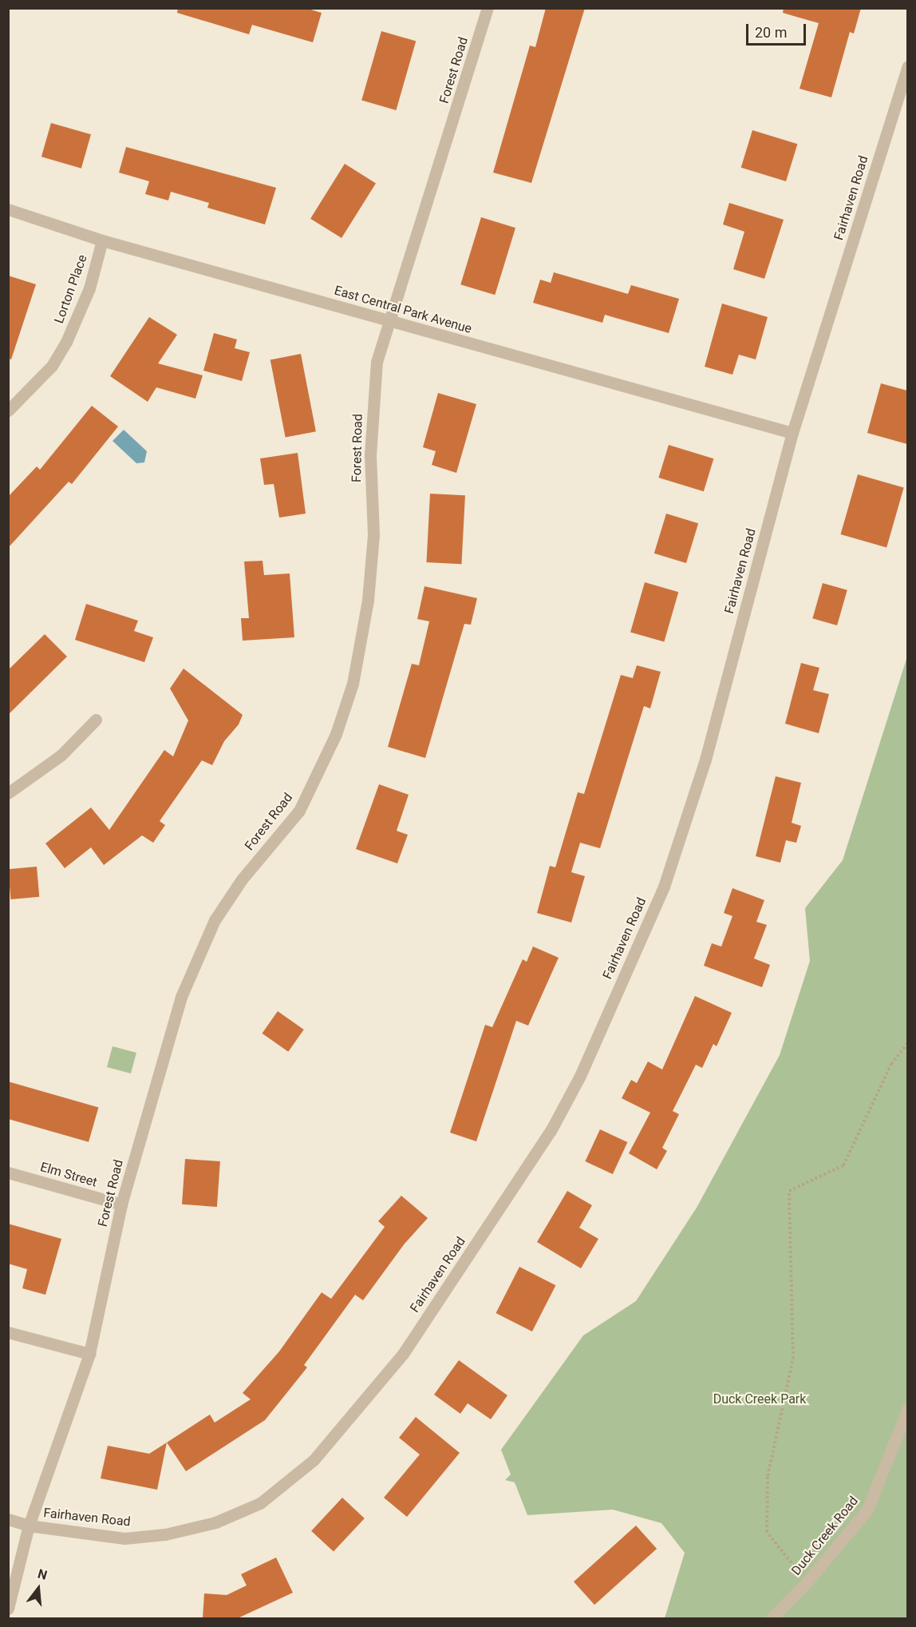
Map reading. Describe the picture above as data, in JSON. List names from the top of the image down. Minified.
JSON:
{"streets":{"street":["Forest Road","Fairhaven Road","Lorton Place","East Central Park Avenue","Elm Street","Duck Creek Road"]},"crossings":[["Forest Road","Fairhaven Road"],["Forest Road","East Central Park Avenue"],["Forest Road","Elm Street"],["Fairhaven Road","East Central Park Avenue"],["Lorton Place","East Central Park Avenue"]],"parks":["Duck Creek Park"],"scale_bar":"20 m","north":"top"}
